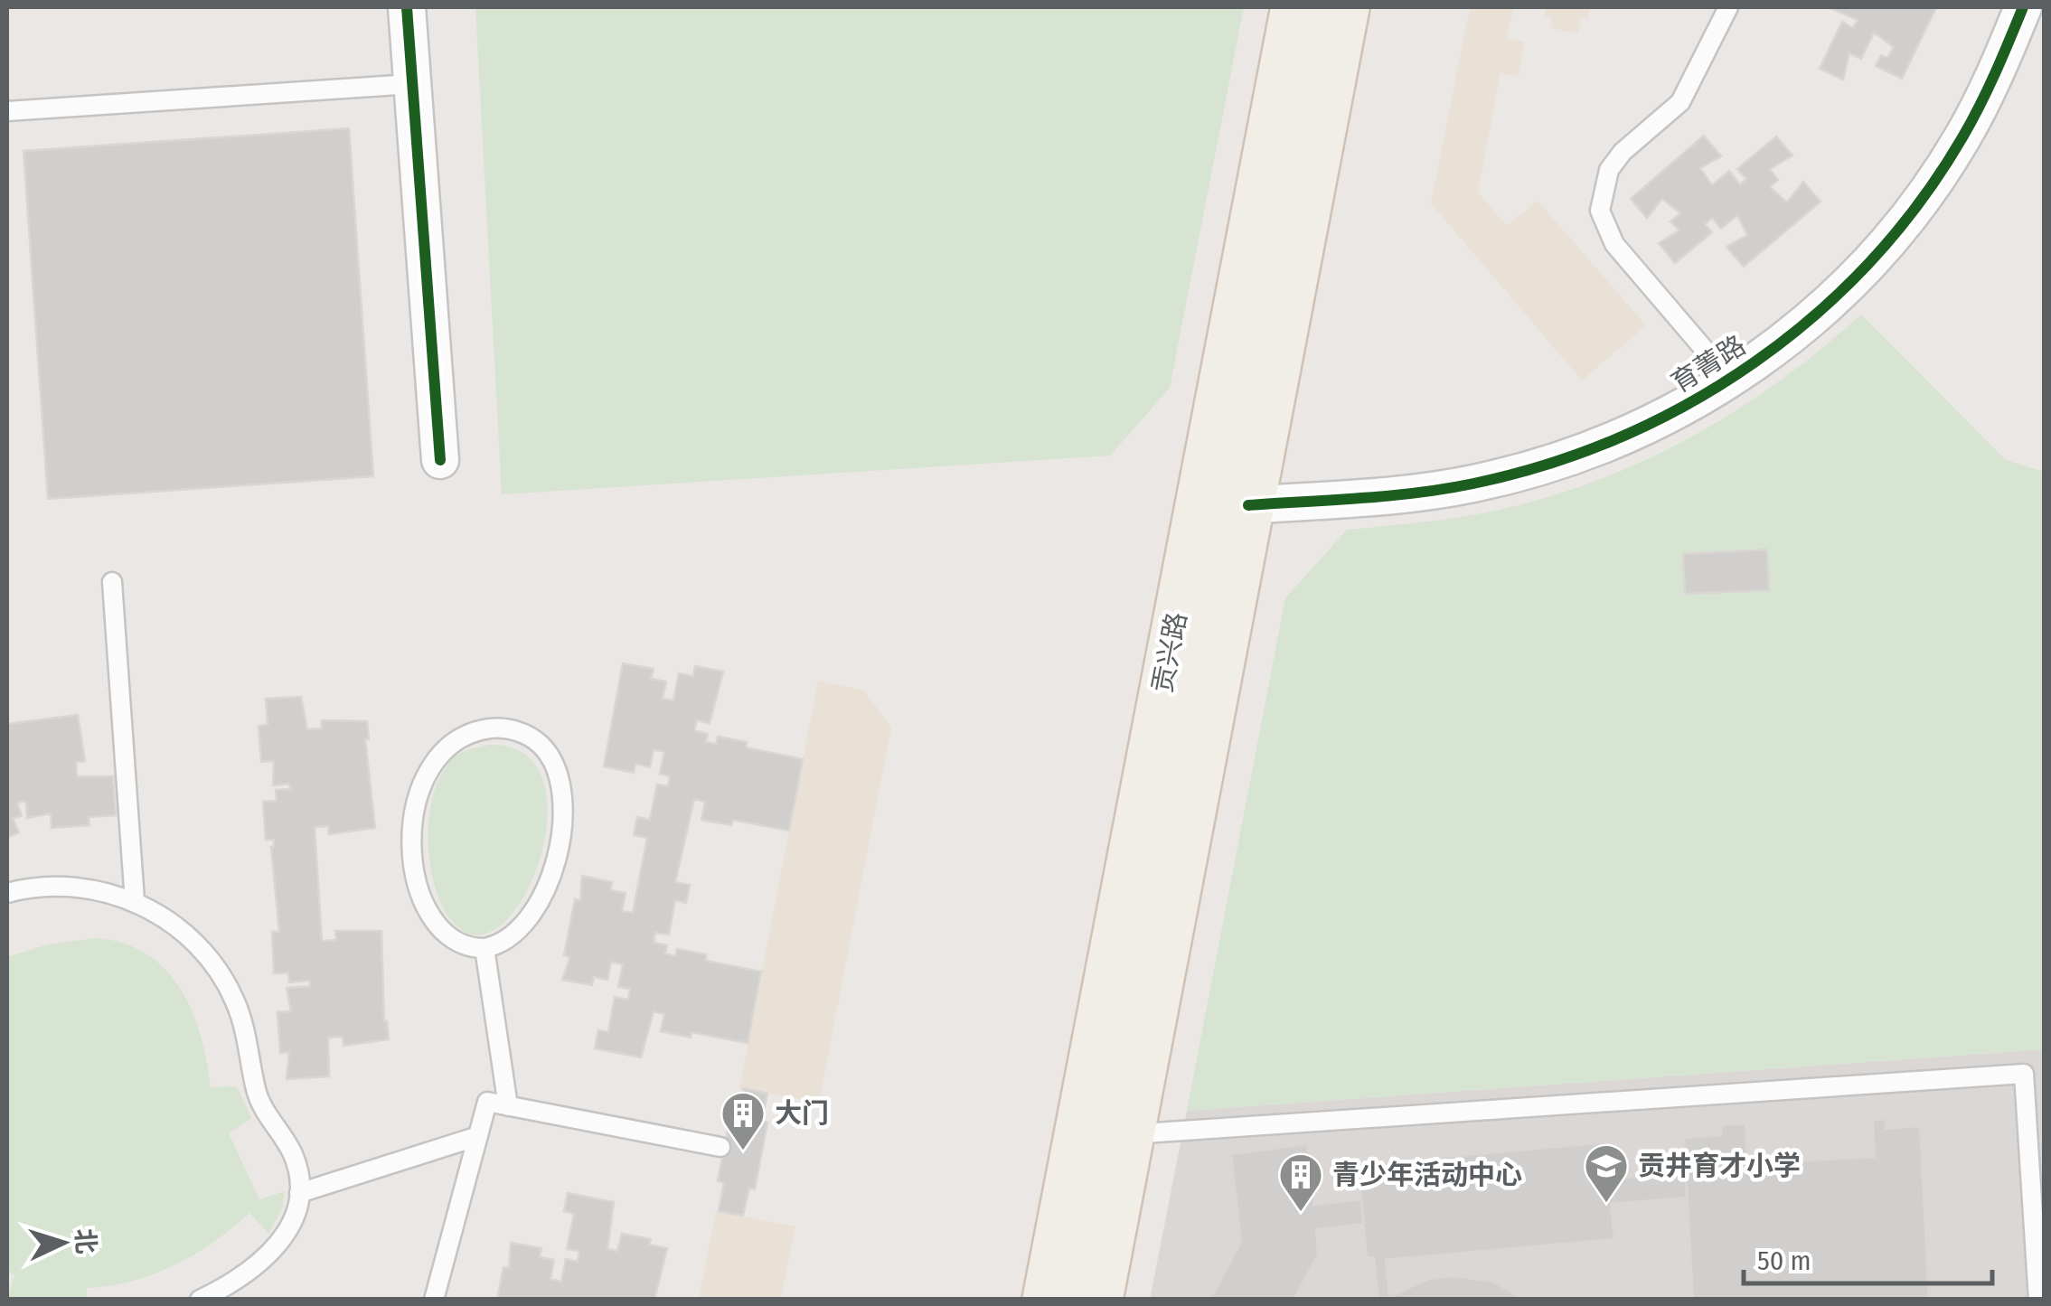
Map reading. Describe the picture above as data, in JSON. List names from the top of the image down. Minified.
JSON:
{"streets":{"main road":["贡兴路"],"street":["育菁路"]},"crossings":[["育菁路","贡兴路"]],"places":{"building":["大门","青少年活动中心"],"school or university":["贡井育才小学"]},"scale_bar":"50 m","north":"right"}
